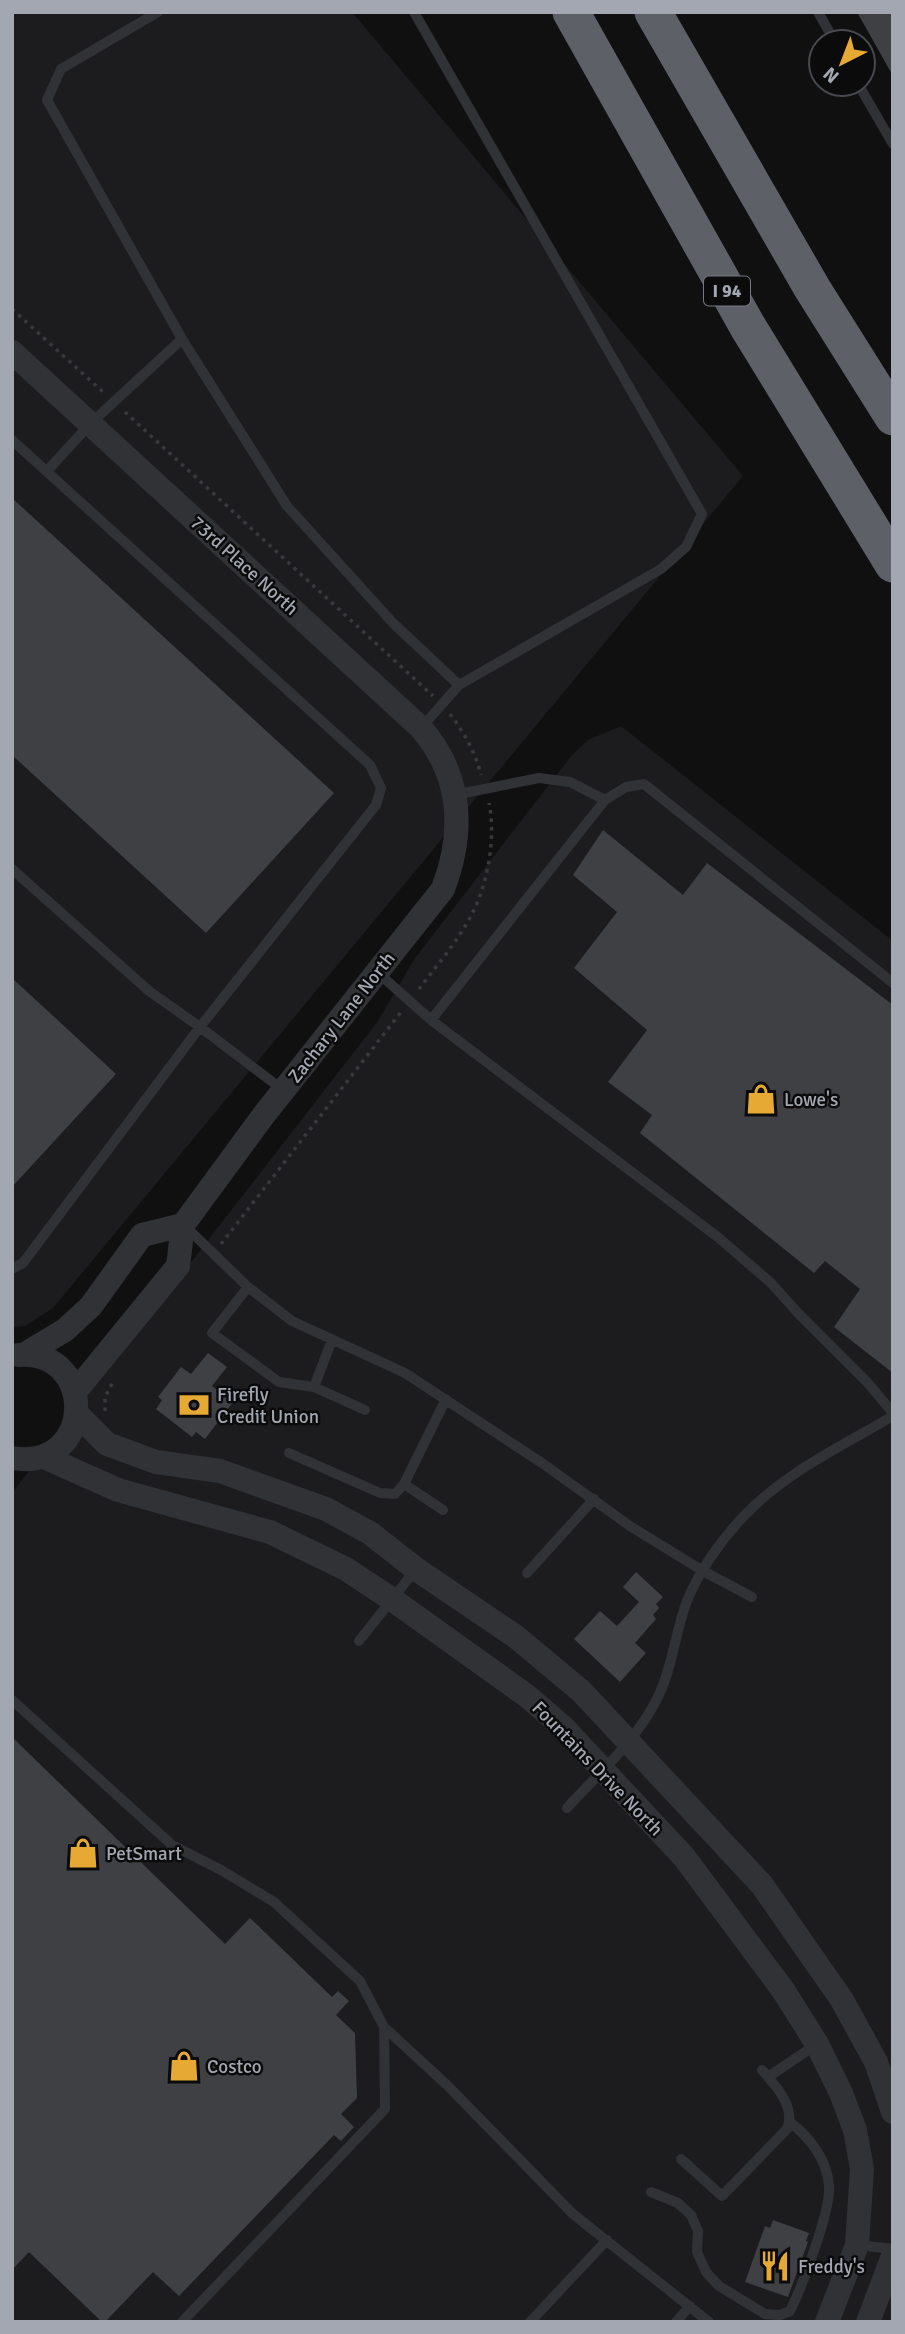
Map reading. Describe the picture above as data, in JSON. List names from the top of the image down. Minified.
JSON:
{"streets":{"highway":["I 94"],"street":["73rd Place North","Zachary Lane North","Fountains Drive North"]},"crossings":[["73rd Place North","Zachary Lane North"],["Zachary Lane North","Fountains Drive North"]],"places":{"shop":["Lowe's","PetSmart","Costco"],"bank":["Firefly Credit Union"],"restaurant":["Freddy's"]},"north":"bottom left"}
